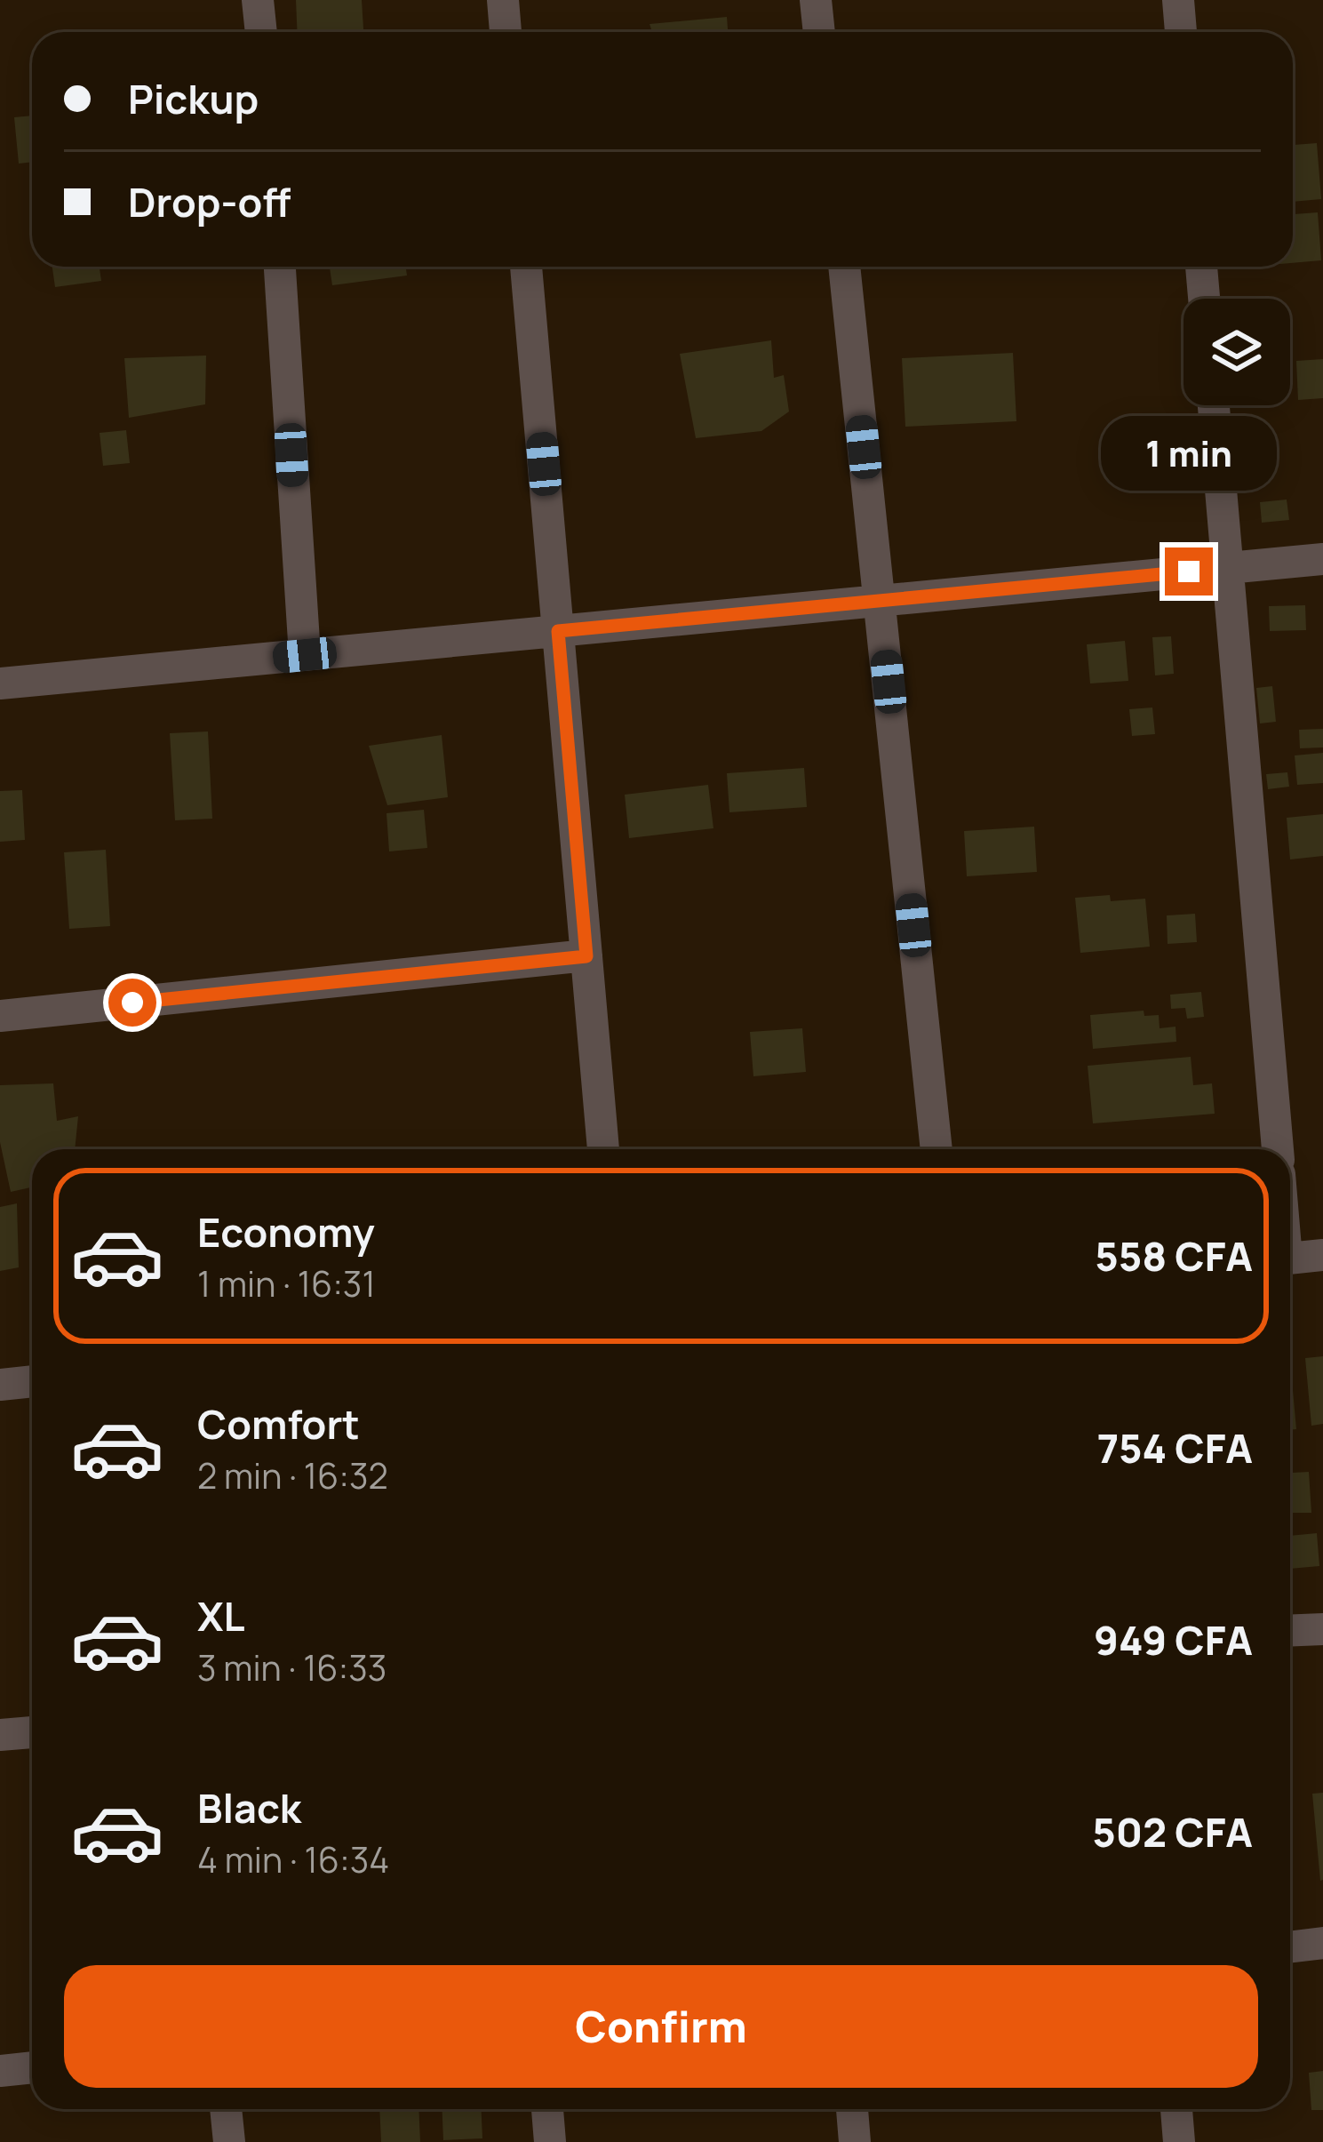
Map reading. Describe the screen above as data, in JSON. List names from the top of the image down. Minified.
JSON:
{"page":{"banner":["Pickup","Drop-off"],"bubble":"1 min","list":[{"name":"Economy","note":"1 min · 16:31","value":"558 CFA"},{"name":"Comfort","note":"2 min · 16:32","value":"754 CFA"},{"name":"XL","note":"3 min · 16:33","value":"949 CFA"},{"name":"Black","note":"4 min · 16:34","value":"502 CFA"}],"buttons":"Confirm"}}
